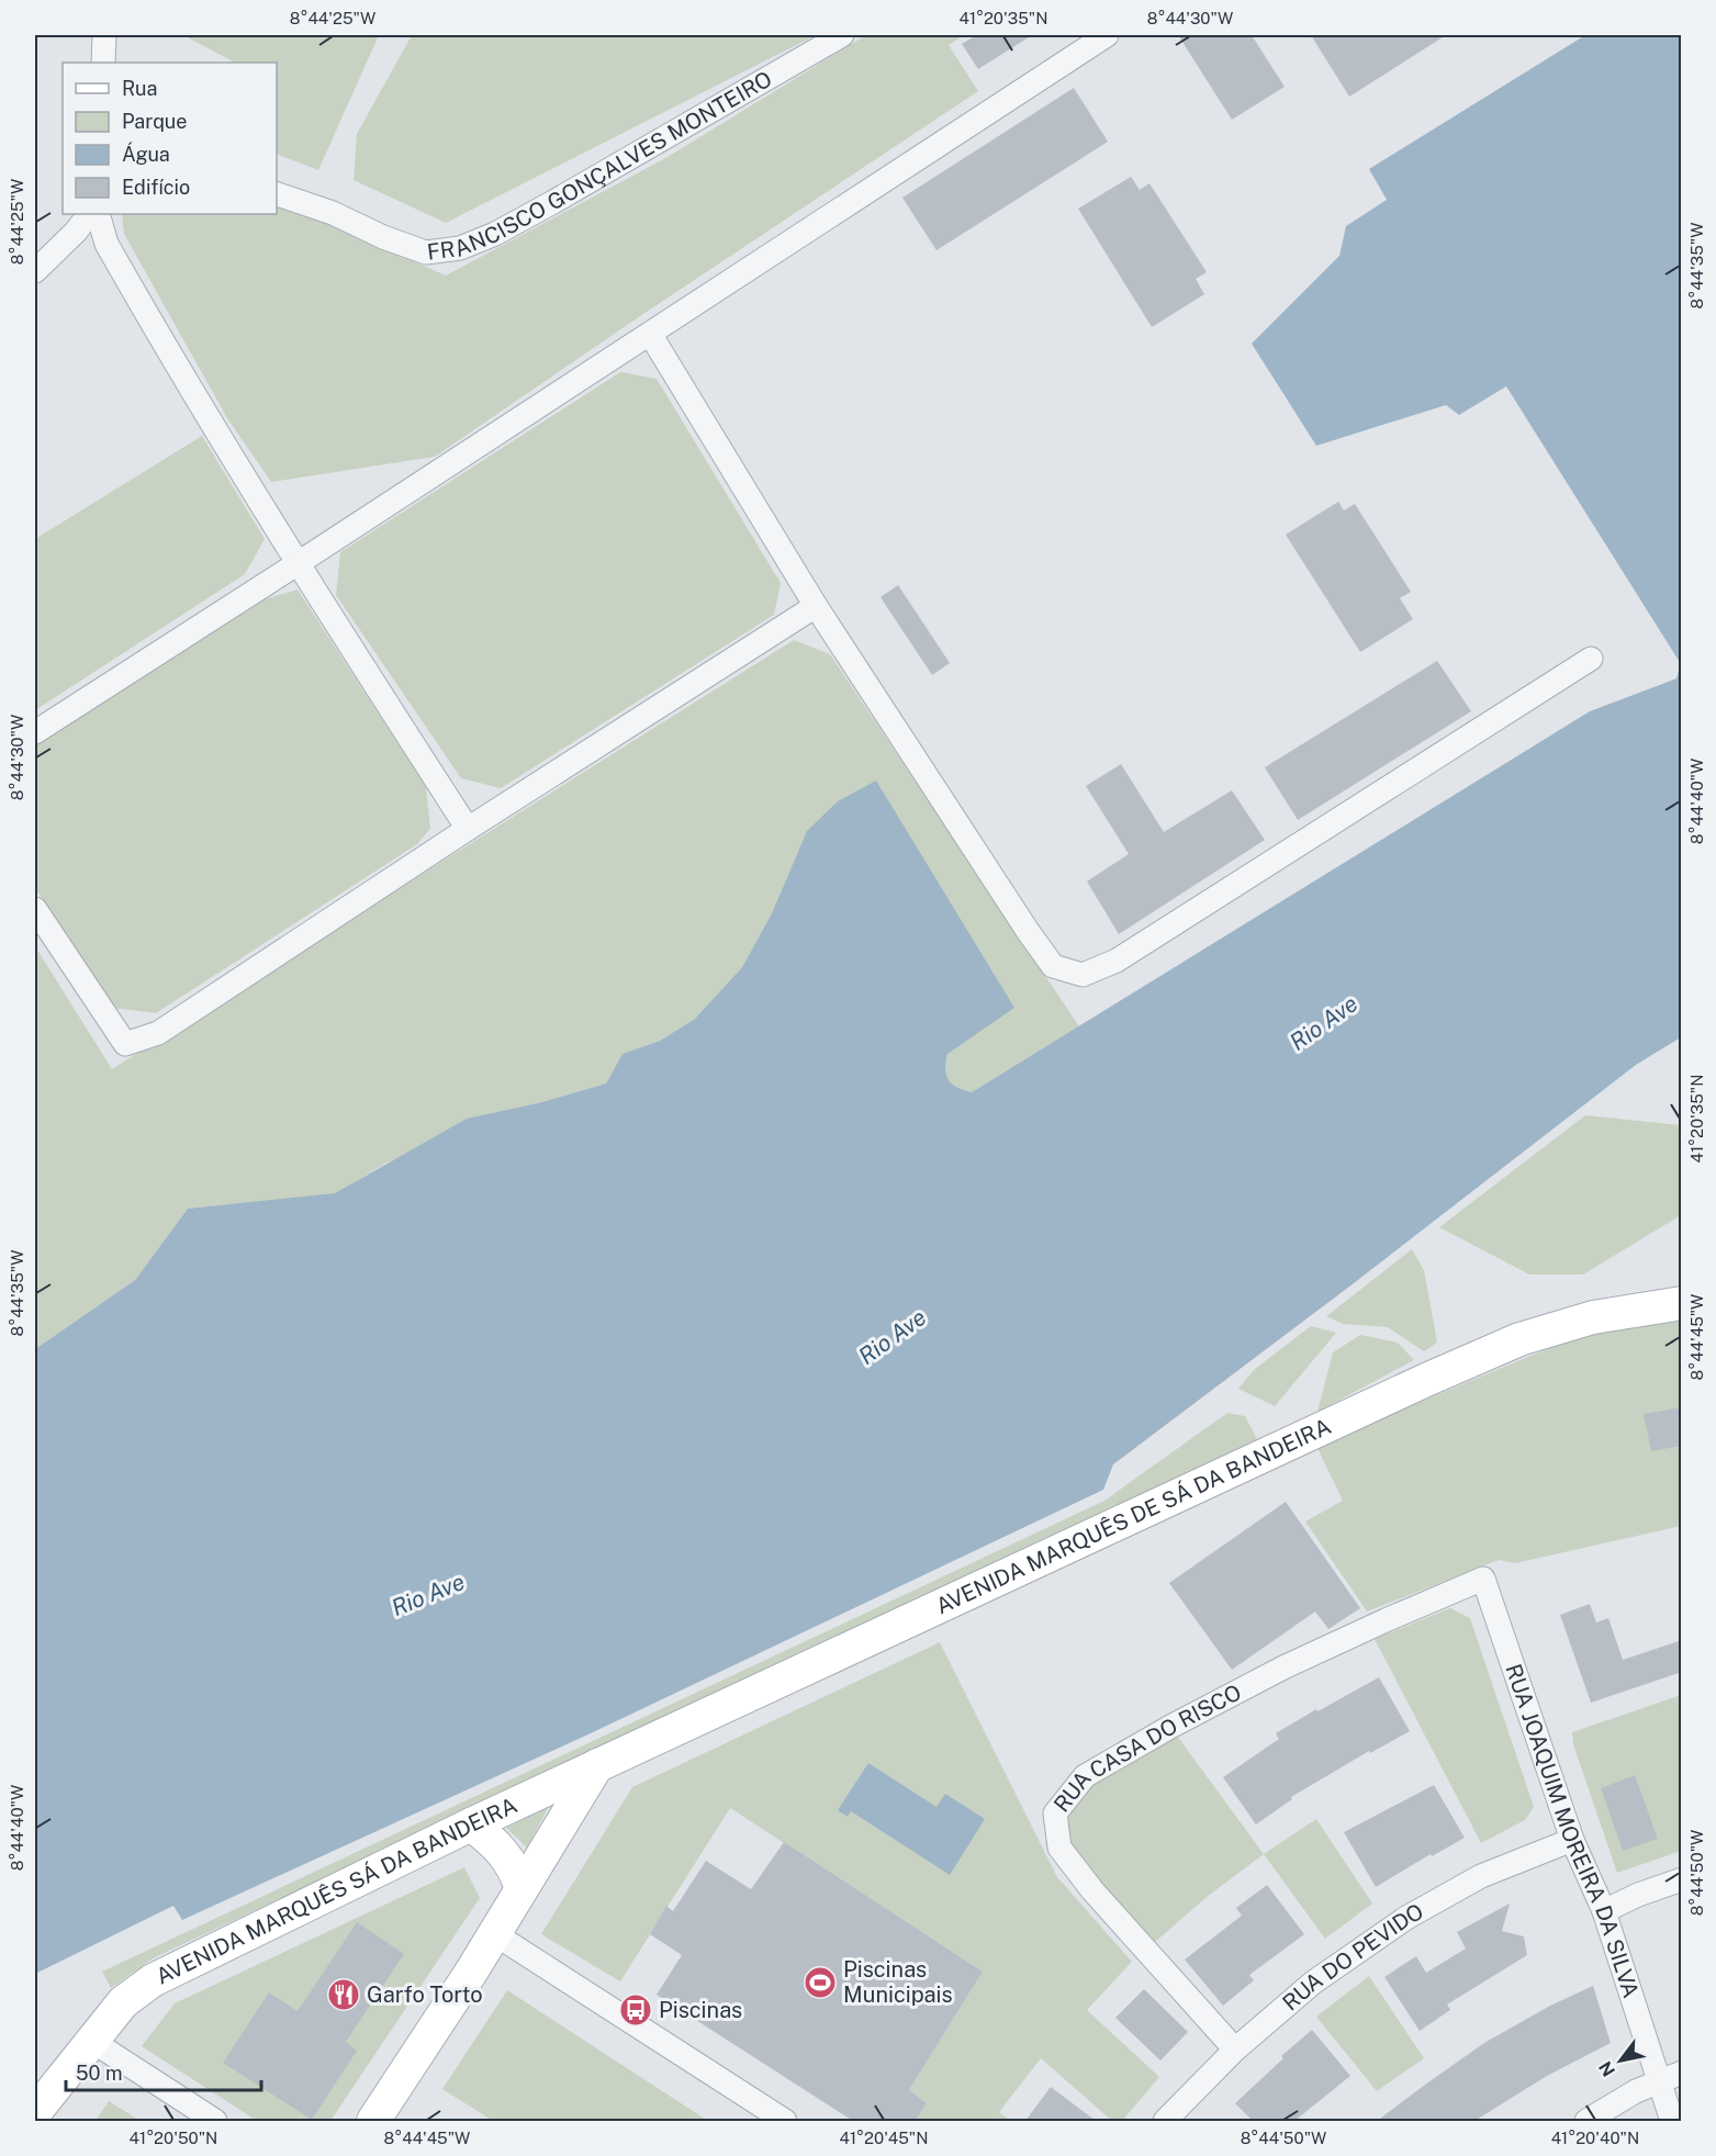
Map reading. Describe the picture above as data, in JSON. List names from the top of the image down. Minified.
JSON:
{"streets":{"main road":["AVENIDA MARQUÊS DE SÁ DA BANDEIRA","AVENIDA MARQUÊS SÁ DA BANDEIRA"],"street":["FRANCISCO GONÇALVES MONTEIRO","RUA CASA DO RISCO","RUA JOAQUIM MOREIRA DA SILVA","RUA DO PEVIDO"]},"crossings":[["AVENIDA MARQUÊS DE SÁ DA BANDEIRA","AVENIDA MARQUÊS SÁ DA BANDEIRA"],["RUA CASA DO RISCO","RUA JOAQUIM MOREIRA DA SILVA"],["RUA CASA DO RISCO","RUA DO PEVIDO"],["RUA JOAQUIM MOREIRA DA SILVA","RUA DO PEVIDO"]],"water":["Rio Ave"],"places":{"sports":["Piscinas Municipais"],"restaurant":["Garfo Torto"],"bus stop":["Piscinas"]},"legend":["Rua","Parque","Água","Edifício"],"scale_bar":"50 m","north":"bottom left","coordinates":["8°44'25\"W","41°20'35\"N","8°44'30\"W","8°44'35\"W","8°44'40\"W","8°44'45\"W","8°44'50\"W","41°20'50\"N","41°20'45\"N","41°20'40\"N"]}
